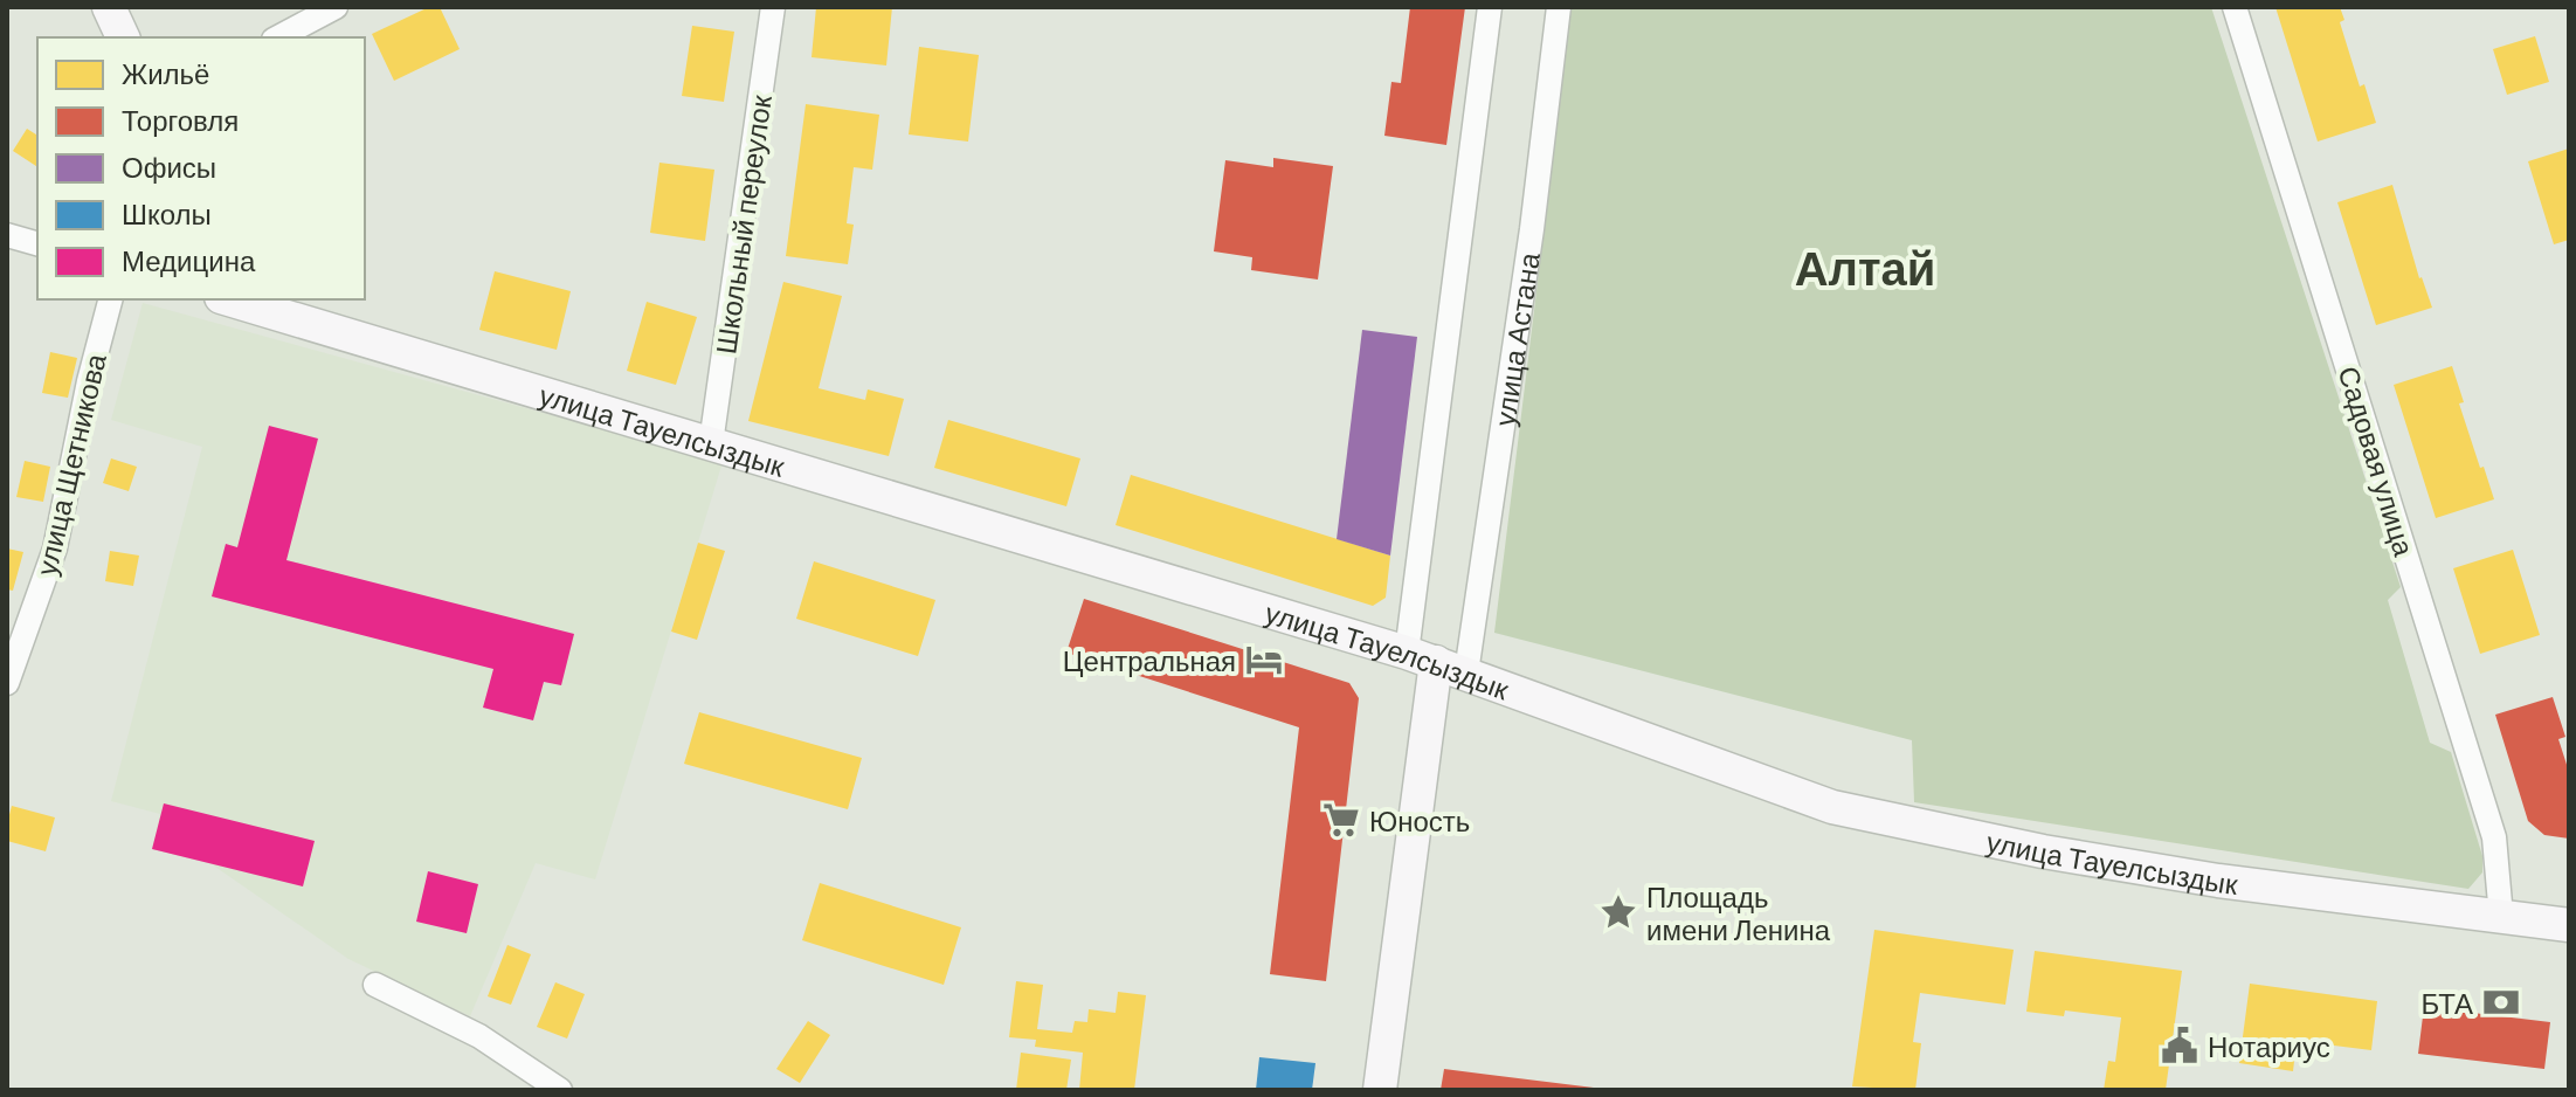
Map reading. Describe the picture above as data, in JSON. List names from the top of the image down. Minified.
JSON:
{"streets":{"street":["Школьный переулок","улица Астана","улица Тауелсыздык","Садовая улица","улица Щетникова"]},"crossings":[["Школьный переулок","улица Тауелсыздык"],["улица Астана","улица Тауелсыздык"],["улица Тауелсыздык","Садовая улица"]],"districts":["Алтай"],"places":{"hotel":["Центральная"],"supermarket":["Юность"],"place":["Площадь имени Ленина"],"bank":["БТА"],"public building":["Нотариус"]},"legend":["Жильё","Торговля","Офисы","Школы","Медицина"]}
